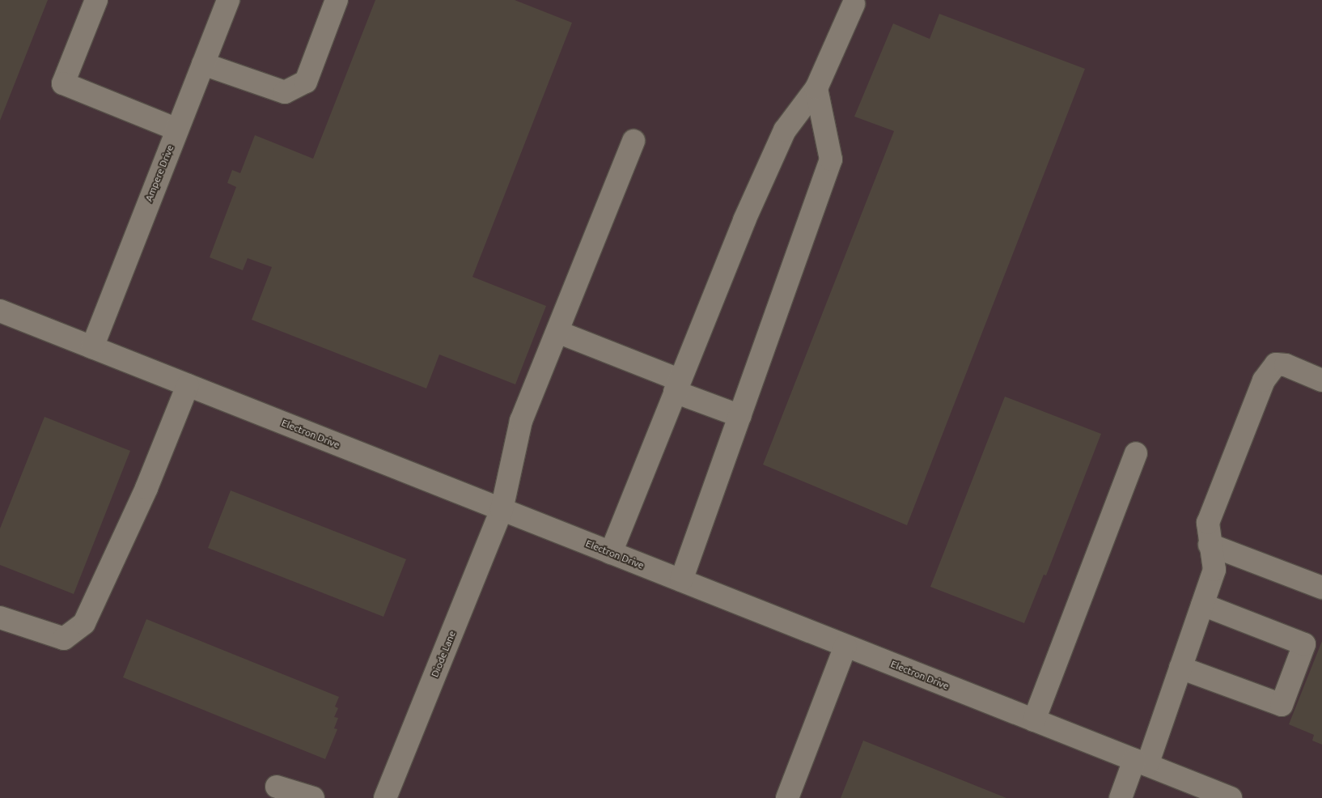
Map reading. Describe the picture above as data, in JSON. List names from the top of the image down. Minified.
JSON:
{"streets":{"street":["Ampere Drive","Electron Drive","Diode Lane"]},"crossings":[["Ampere Drive","Electron Drive"],["Electron Drive","Diode Lane"]]}
